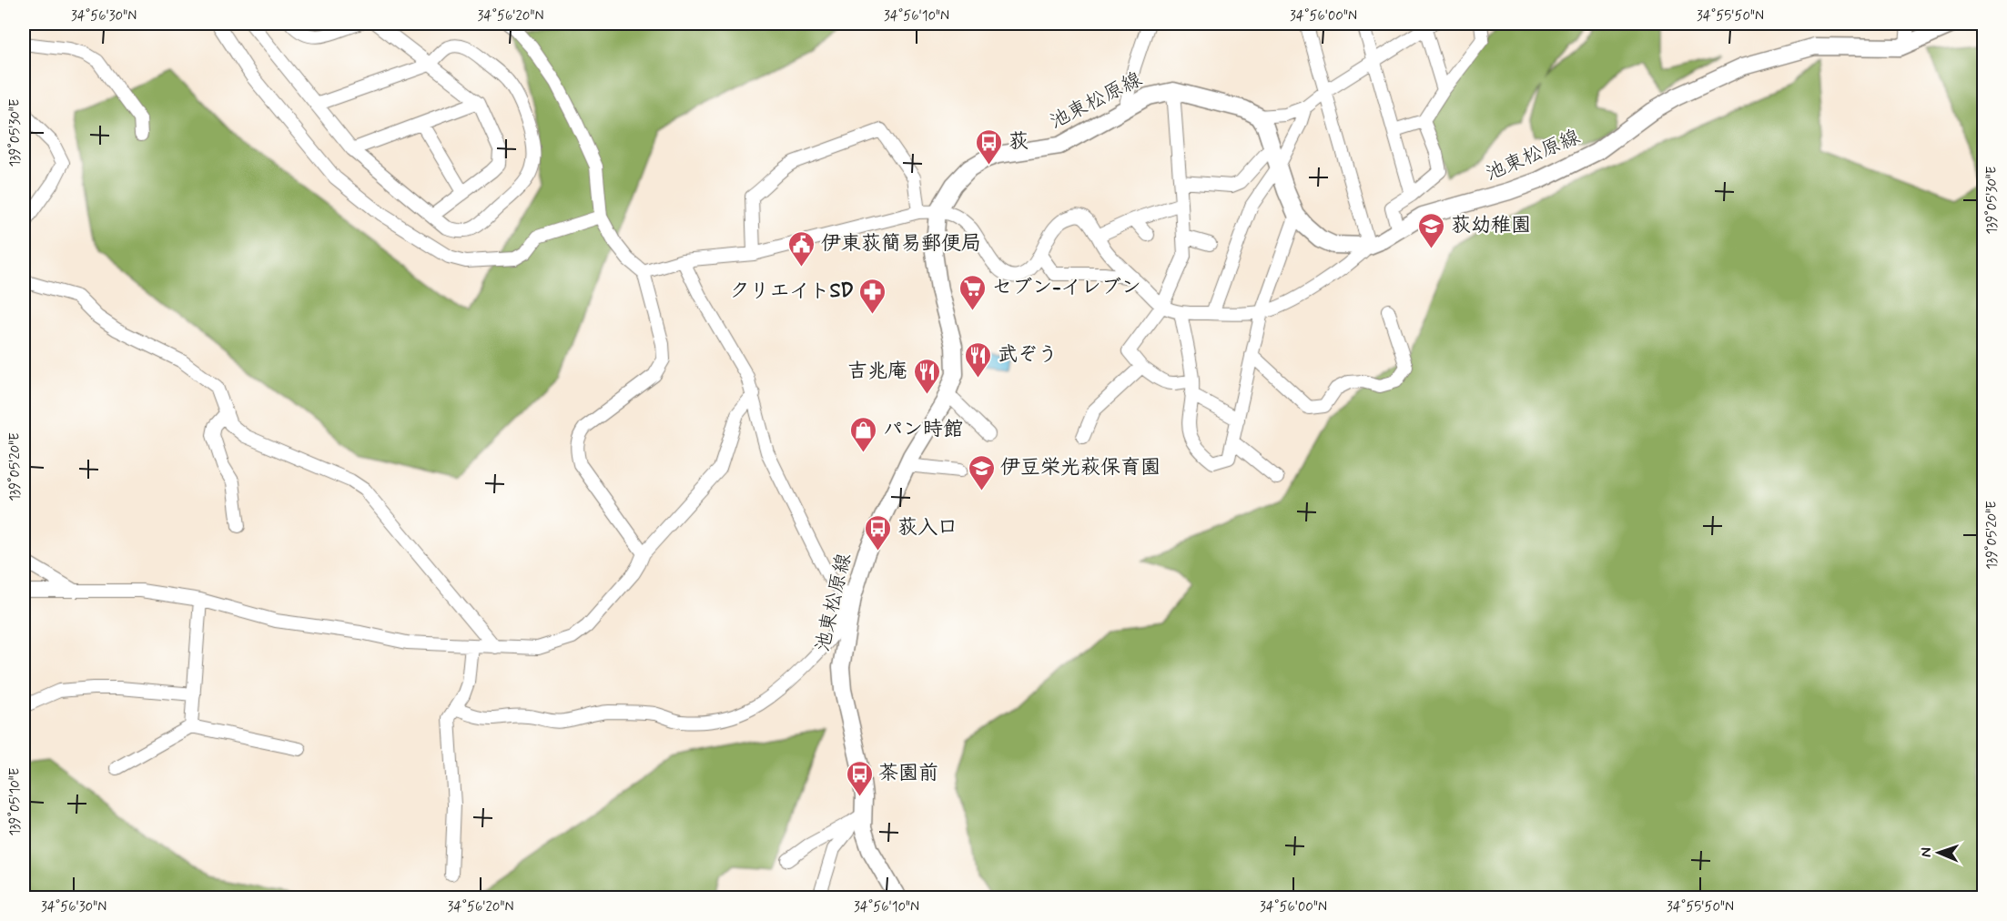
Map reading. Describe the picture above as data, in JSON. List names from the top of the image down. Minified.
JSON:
{"streets":{"main road":["池東松原線"]},"places":{"bus stop":["荻","荻入口","茶園前"],"school or university":["荻幼稚園","伊豆栄光萩保育園"],"public building":["伊東荻簡易郵便局"],"supermarket":["セブン-イレブン"],"pharmacy":["クリエイトSD"],"restaurant":["武ぞう","吉兆庵"],"shop":["パン時館"]},"north":"left","coordinates":["34°56'30\"N","34°56'20\"N","34°56'10\"N","34°56'00\"N","34°55'50\"N","139°05'30\"E","139°05'20\"E","139°05'10\"E"]}
